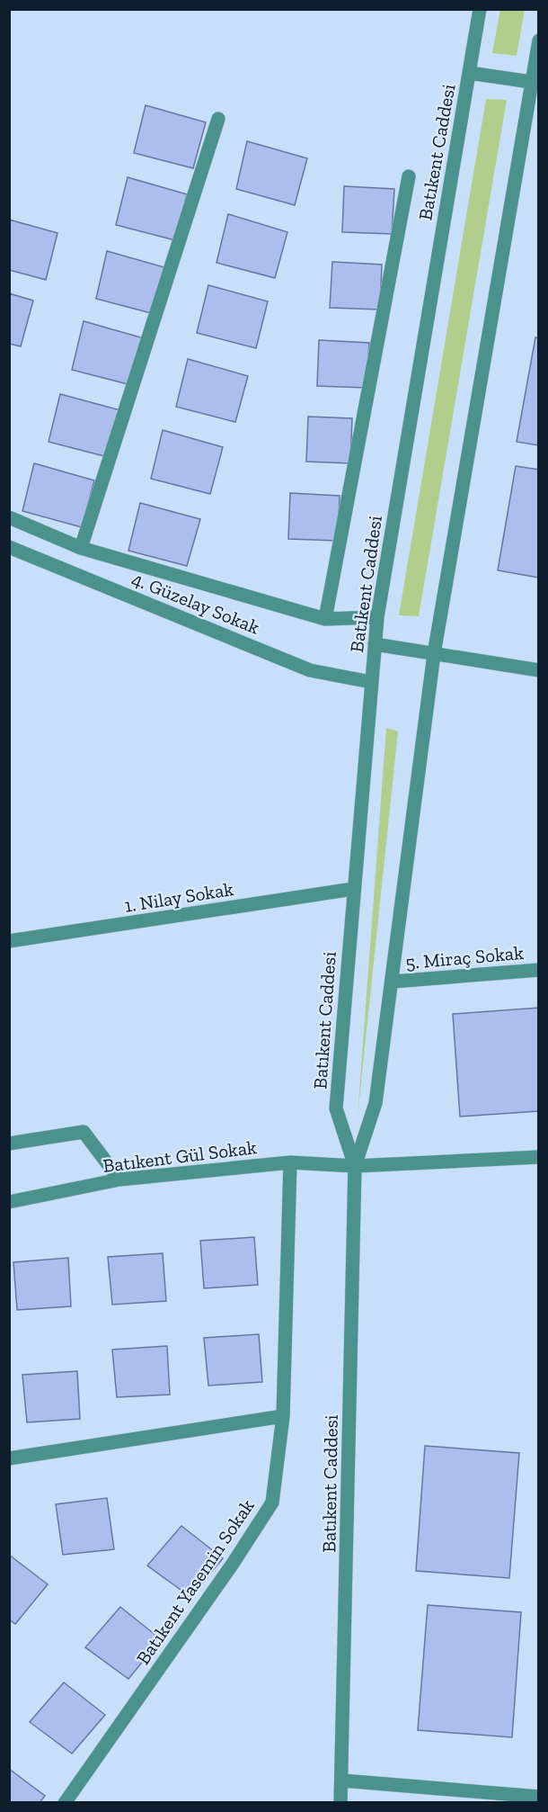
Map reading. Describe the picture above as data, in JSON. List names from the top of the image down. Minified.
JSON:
{"streets":{"street":["Batıkent Caddesi","4. Güzelay Sokak","1. Nilay Sokak","5. Miraç Sokak","Batıkent Gül Sokak","Batıkent Yasemin Sokak"]},"crossings":[["Batıkent Caddesi","4. Güzelay Sokak"],["Batıkent Caddesi","1. Nilay Sokak"],["Batıkent Caddesi","5. Miraç Sokak"],["Batıkent Caddesi","Batıkent Gül Sokak"],["Batıkent Gül Sokak","Batıkent Yasemin Sokak"]]}
